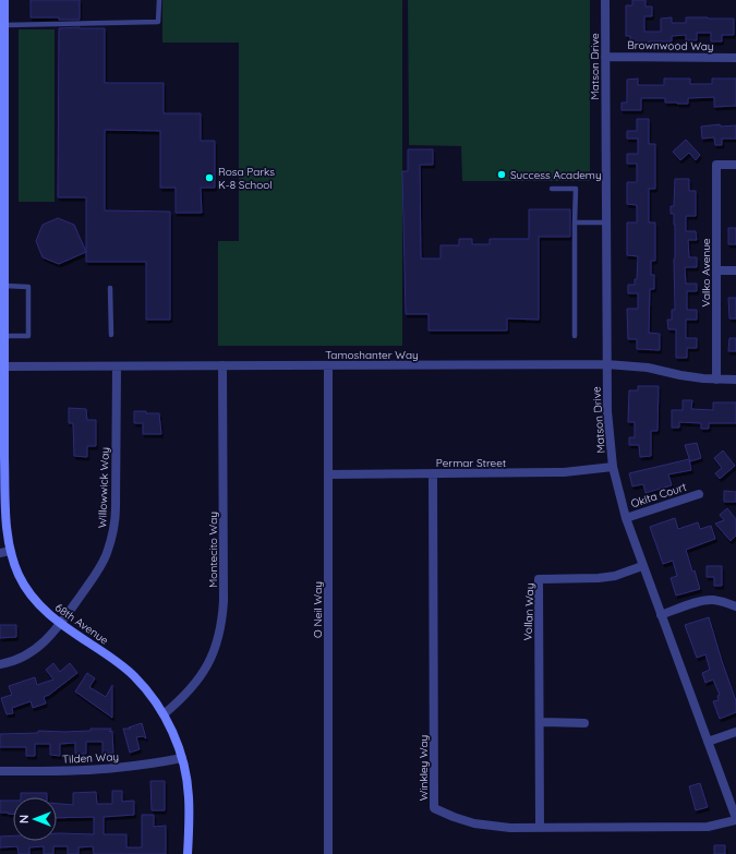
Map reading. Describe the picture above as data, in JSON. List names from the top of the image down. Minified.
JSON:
{"streets":{"street":["Brownwood Way","Matson Drive","Valko Avenue","Tamoshanter Way","Permar Street","Willowwick Way","Okita Court","Montecito Way","O Neil Way","Vollan Way","68th Avenue","Tilden Way","Winkley Way"]},"crossings":[["Brownwood Way","Matson Drive"],["Matson Drive","Tamoshanter Way"],["Matson Drive","Permar Street"],["Matson Drive","Okita Court"],["Matson Drive","Vollan Way"],["Matson Drive","Winkley Way"],["Valko Avenue","Tamoshanter Way"],["Tamoshanter Way","Willowwick Way"],["Tamoshanter Way","Montecito Way"],["Tamoshanter Way","O Neil Way"],["Tamoshanter Way","68th Avenue"],["Permar Street","O Neil Way"],["Permar Street","Winkley Way"],["Willowwick Way","68th Avenue"],["Montecito Way","68th Avenue"],["Vollan Way","Winkley Way"],["68th Avenue","Tilden Way"]],"places":["Success Academy","Rosa Parks K-8 School"],"north":"left"}
